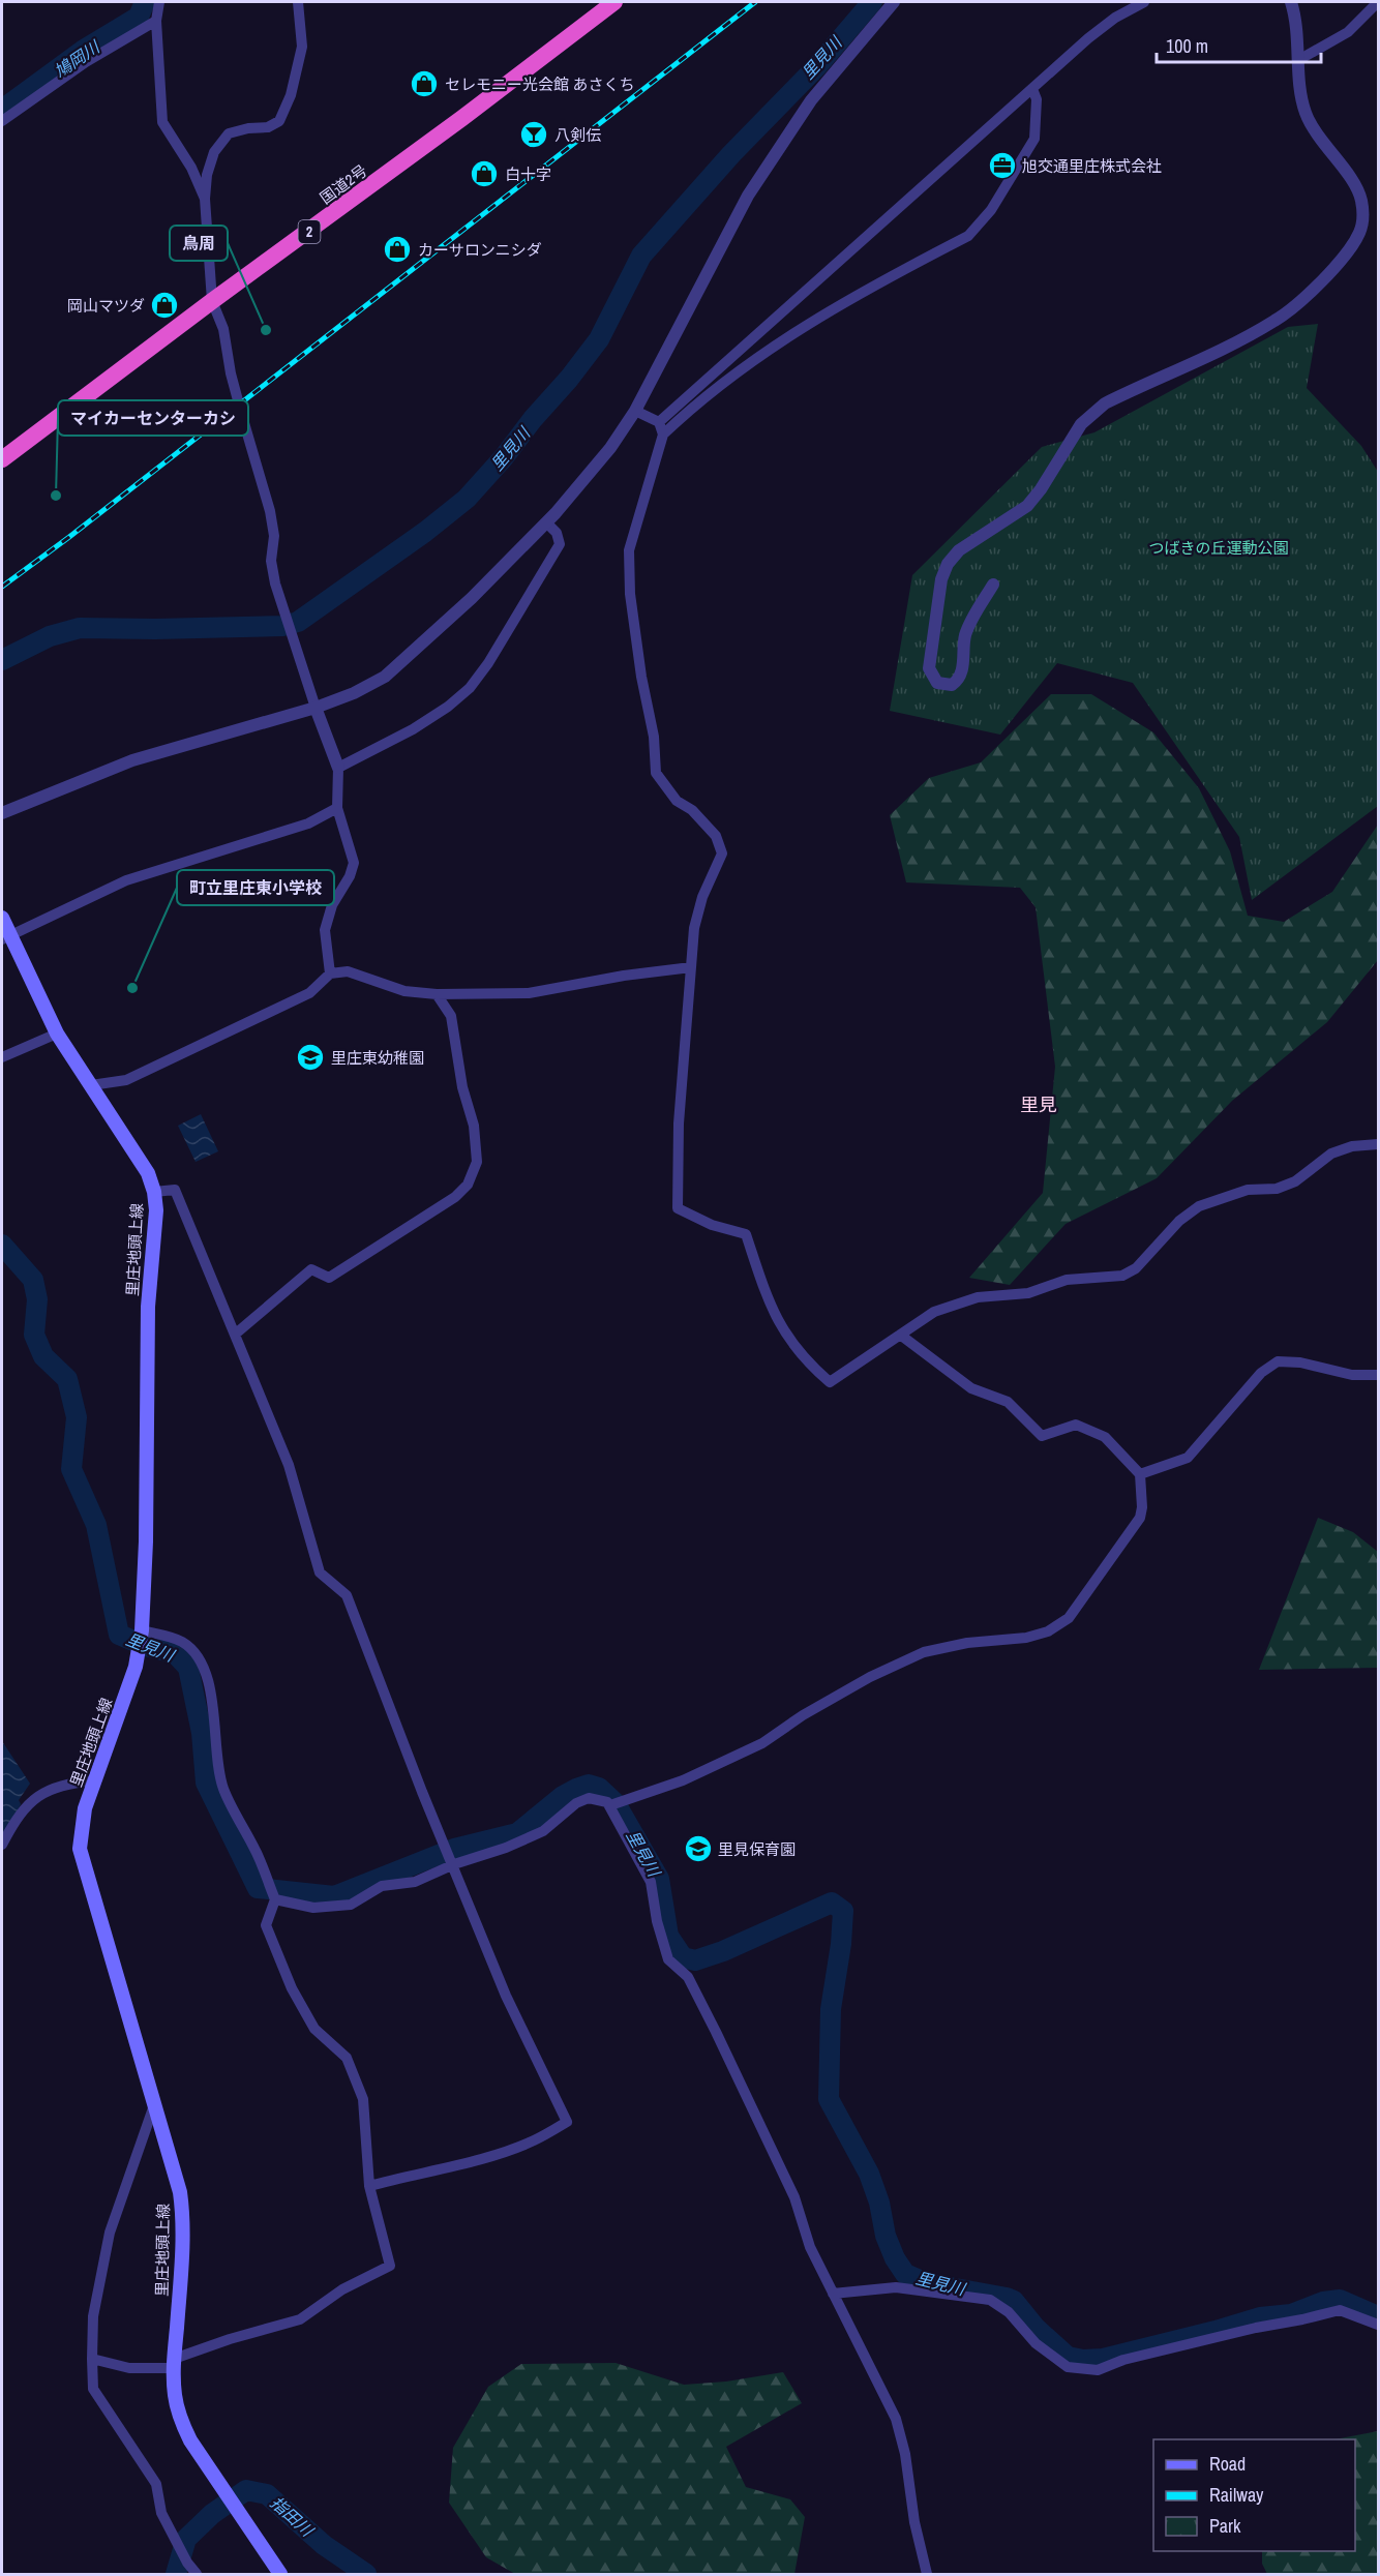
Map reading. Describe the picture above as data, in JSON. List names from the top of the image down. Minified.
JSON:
{"streets":{"highway":["国道2号","2"],"main road":["里庄地頭上線"]},"districts":["里見"],"water":["里見川","鳩岡川","指田川"],"parks":["つばきの丘運動公園"],"places":{"shop":["セレモニー光会館 あさくち","白十字","カーサロンニシダ","岡山マツダ"],"bar":["八剣伝"],"office":["旭交通里庄株式会社"],"other":["鳥周","マイカーセンターカシ","町立里庄東小学校"],"school or university":["里庄東幼稚園","里見保育園"]},"legend":["Road","Railway","Park"],"scale_bar":"100 m"}
